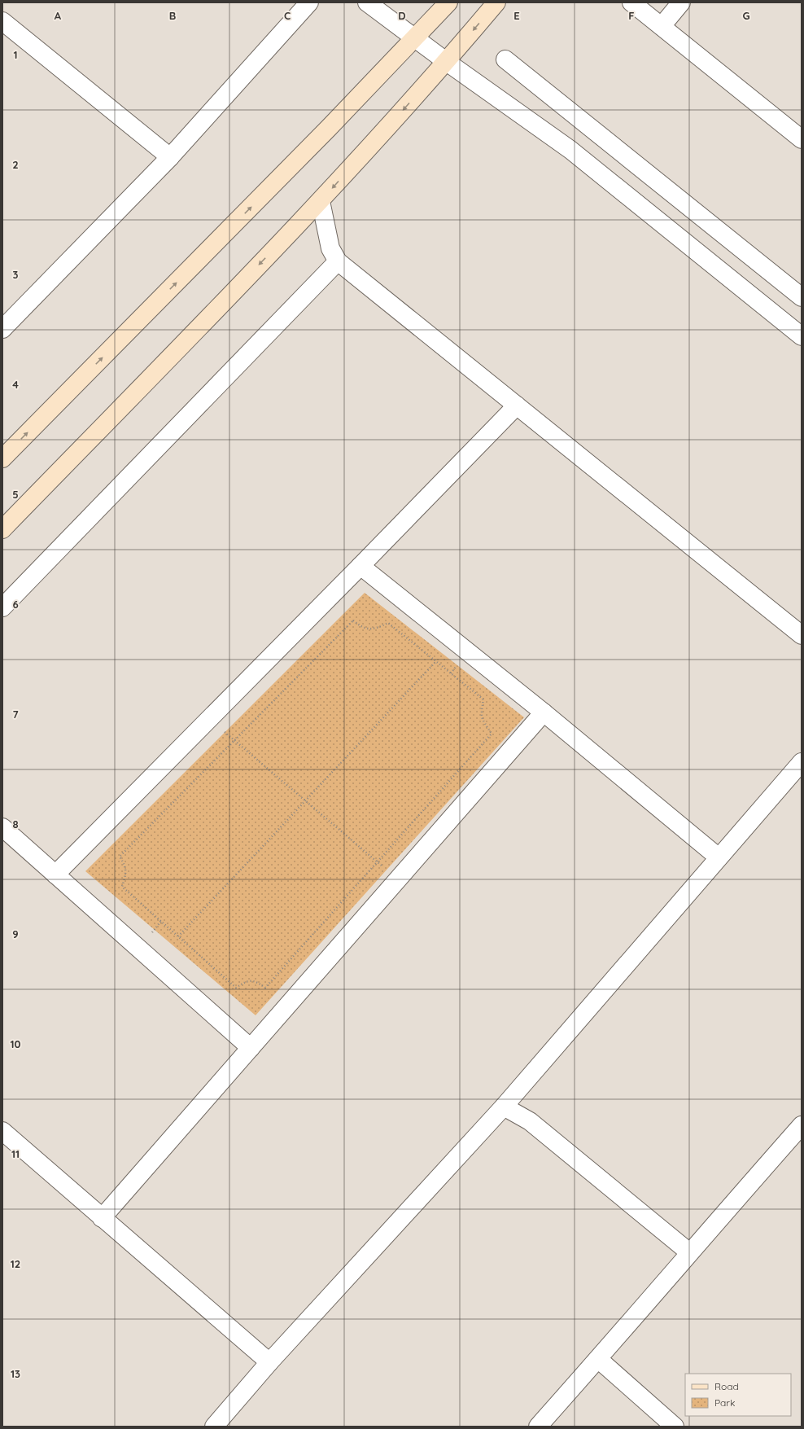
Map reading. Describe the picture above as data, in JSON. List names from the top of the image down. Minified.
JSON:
{"legend":["Road","Park"],"grid":{"columns":["A","B","C","D","E","F","G"],"rows":["1","2","3","4","5","6","7","8","9","10","11","12","13"]}}
